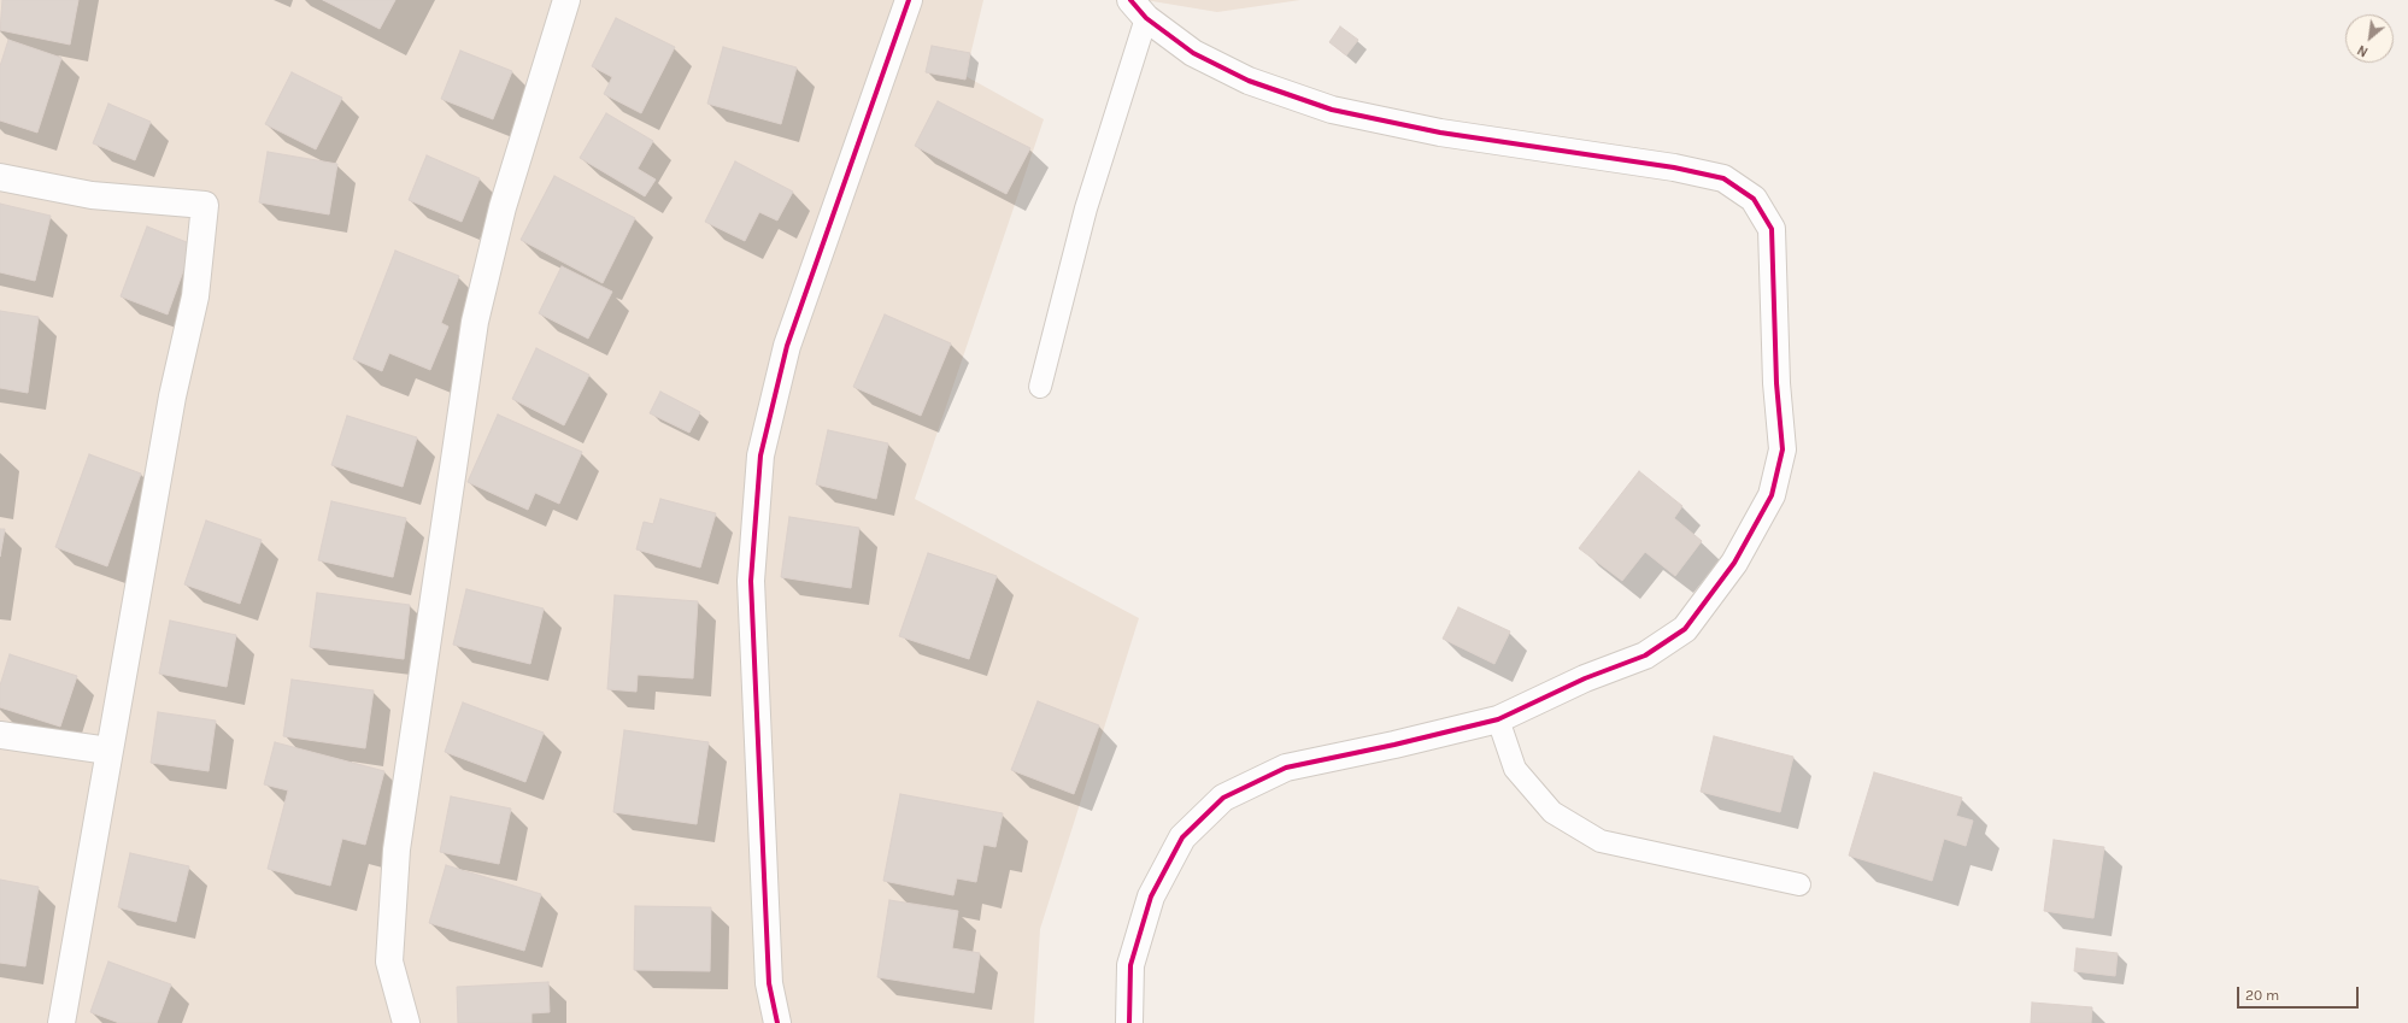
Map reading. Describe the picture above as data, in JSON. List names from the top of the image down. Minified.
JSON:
{"scale_bar":"20 m","north":"bottom left"}
